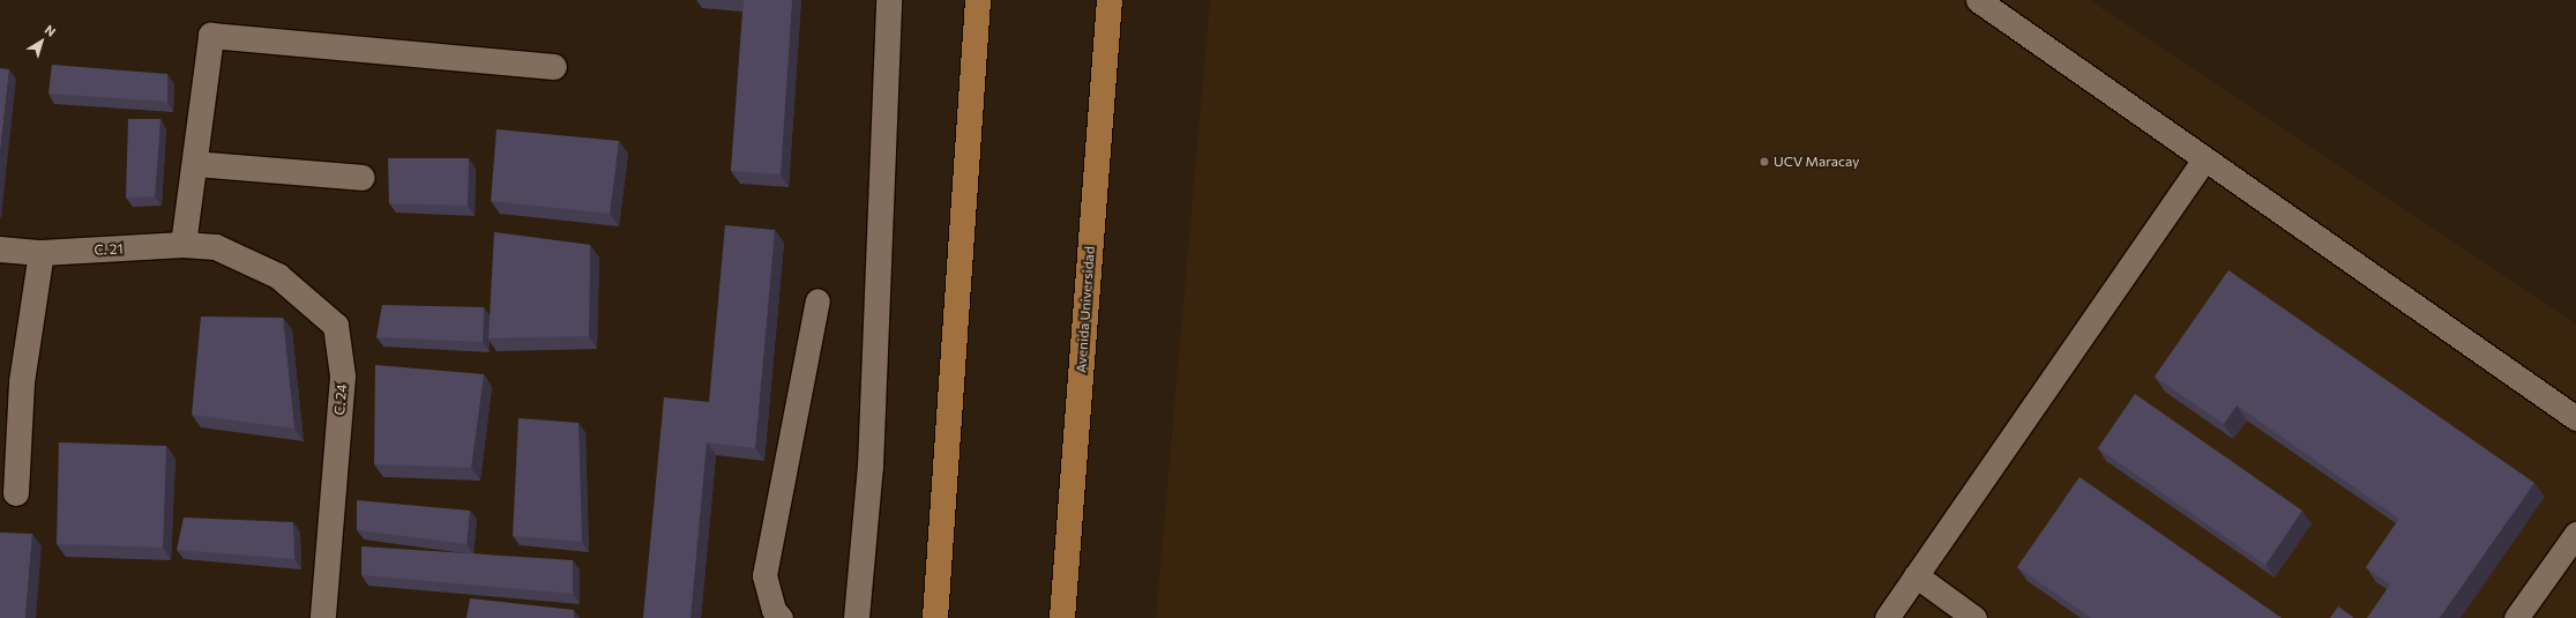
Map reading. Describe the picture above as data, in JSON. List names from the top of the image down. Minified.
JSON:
{"streets":{"main road":["Avenida Universidad"],"street":["C. 21","C. 24"]},"crossings":[["C. 21","C. 24"]],"places":["UCV Maracay"],"north":"top right"}
